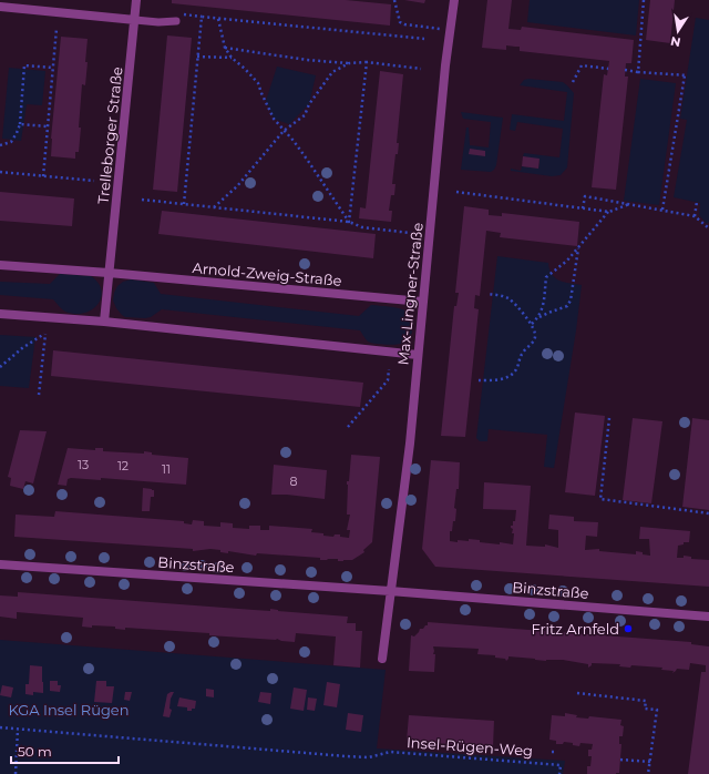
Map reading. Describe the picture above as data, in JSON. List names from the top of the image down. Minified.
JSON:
{"streets":{"street":["Trelleborger Straße","Arnold-Zweig-Straße","Max-Lingner-Straße","Binzstraße"],"path":["Insel-Rügen-Weg"]},"crossings":[["Trelleborger Straße","Arnold-Zweig-Straße"],["Arnold-Zweig-Straße","Max-Lingner-Straße"],["Max-Lingner-Straße","Binzstraße"]],"parks":["KGA Insel Rügen"],"places":["Fritz Arnfeld"],"house_numbers":["13","12","11","8"],"scale_bar":"50 m","north":"bottom"}
